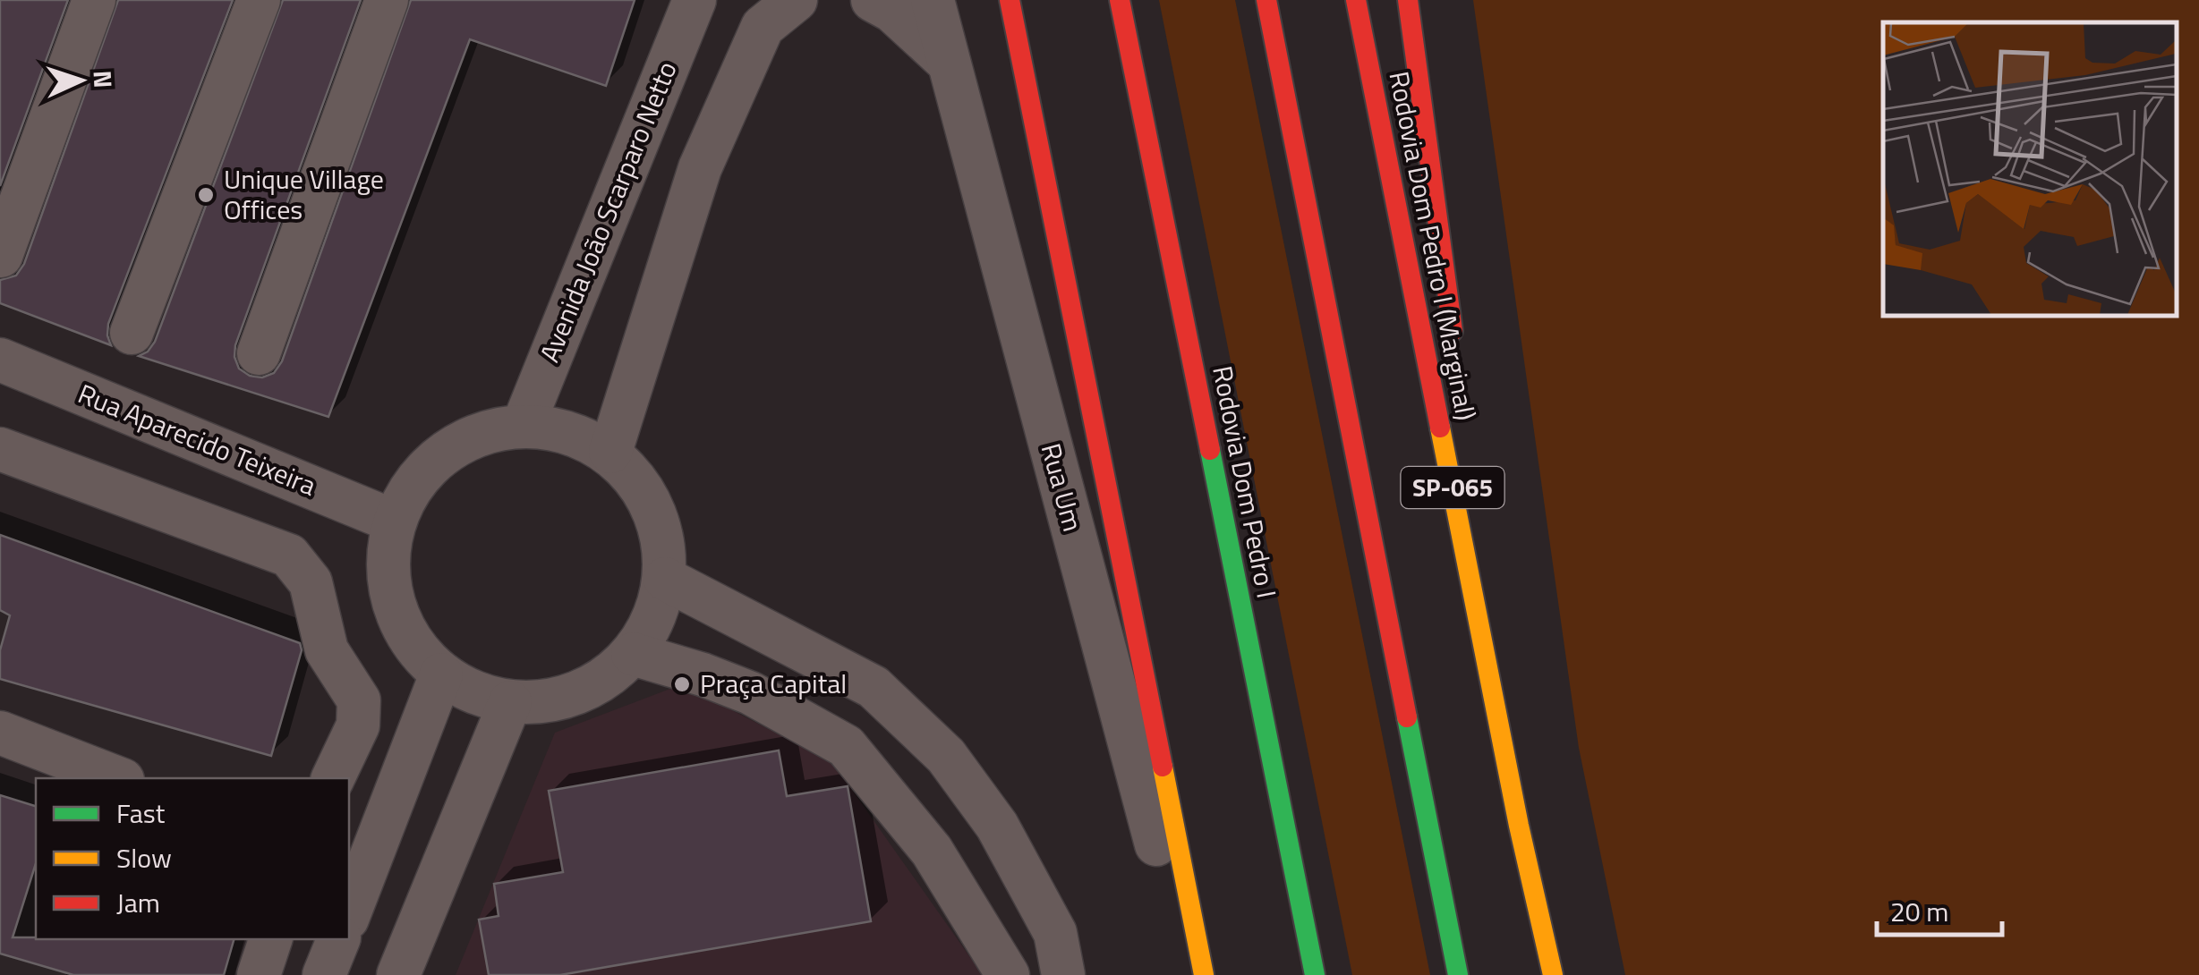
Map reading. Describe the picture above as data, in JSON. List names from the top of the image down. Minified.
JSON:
{"streets":{"highway":["Rodovia Dom Pedro I (Marginal)","Rodovia Dom Pedro I","SP-065"],"street":["Avenida João Scarparo Netto","Rua Aparecido Teixeira","Rua Um"]},"crossings":[["Avenida João Scarparo Netto","Rua Aparecido Teixeira"]],"places":["Unique Village Offices","Praça Capital"],"legend":["Fast","Slow","Jam"],"scale_bar":"20 m","north":"right"}
